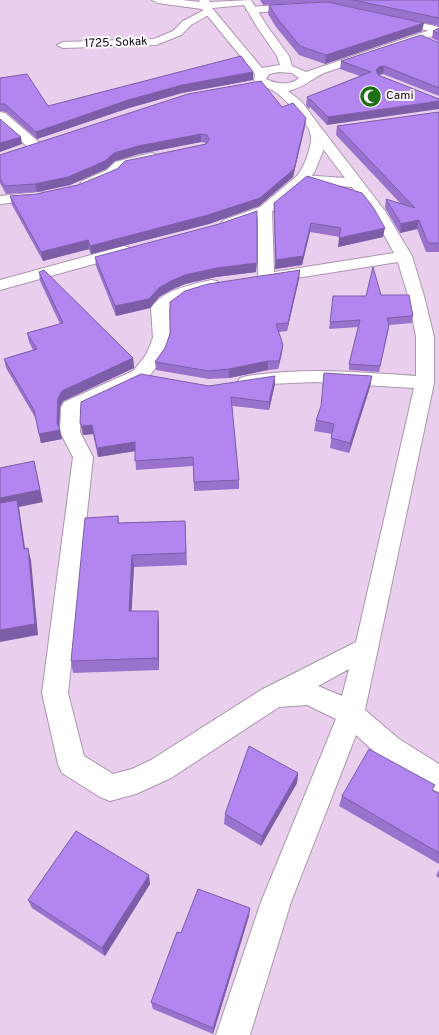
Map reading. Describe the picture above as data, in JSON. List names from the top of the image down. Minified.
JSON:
{"streets":{"street":["1725. Sokak"]},"places":{"mosque":["Cami"]}}
